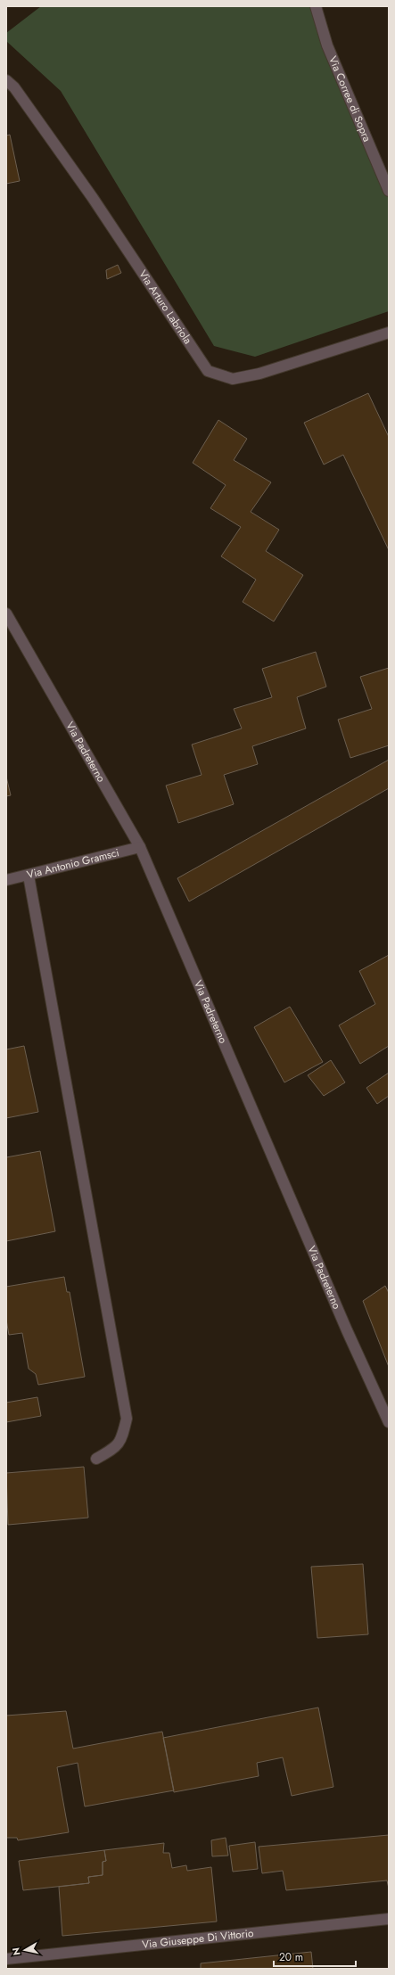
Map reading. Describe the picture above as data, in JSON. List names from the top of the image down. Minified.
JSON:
{"streets":{"street":["Via Corree di Sopra","Via Arturo Labriola","Via Padreterno","Via Antonio Gramsci","Via Giuseppe Di Vittorio"]},"crossings":[["Via Padreterno","Via Antonio Gramsci"]],"scale_bar":"20 m","north":"left"}
